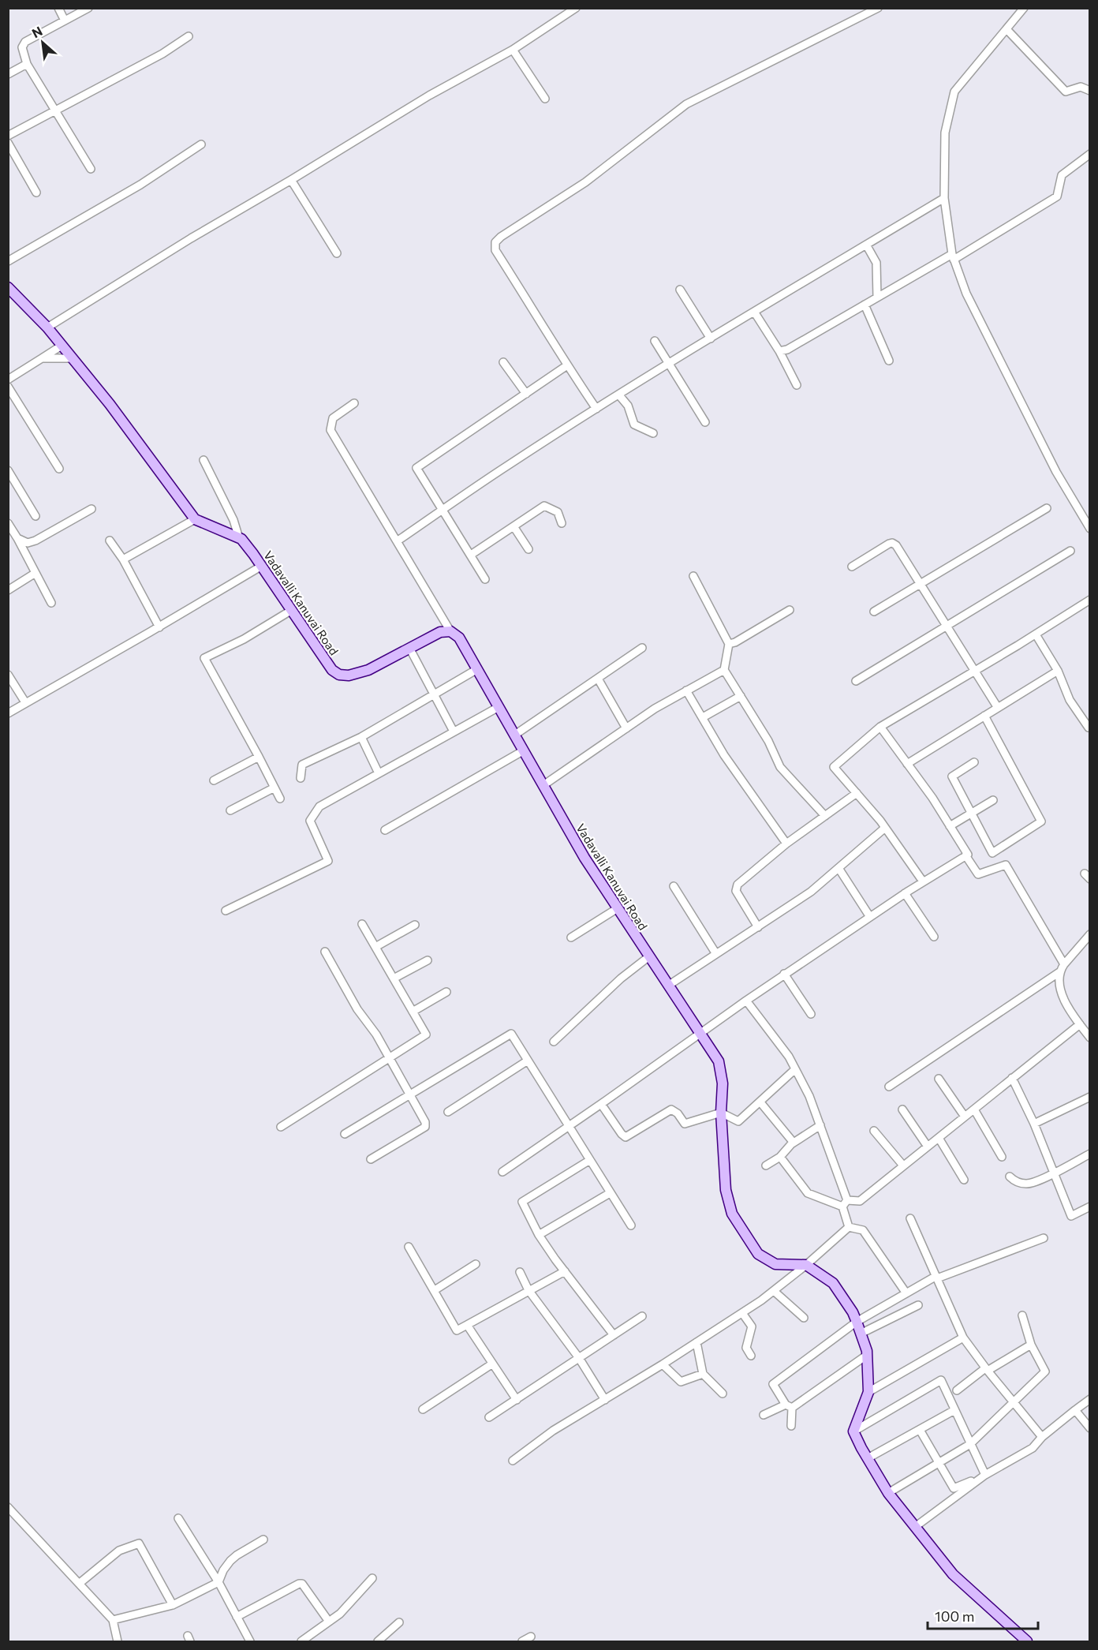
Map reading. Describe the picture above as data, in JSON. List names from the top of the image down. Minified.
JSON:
{"streets":{"street":["Vadavalli Kanuvai Road"]},"scale_bar":"100 m","north":"top left"}
